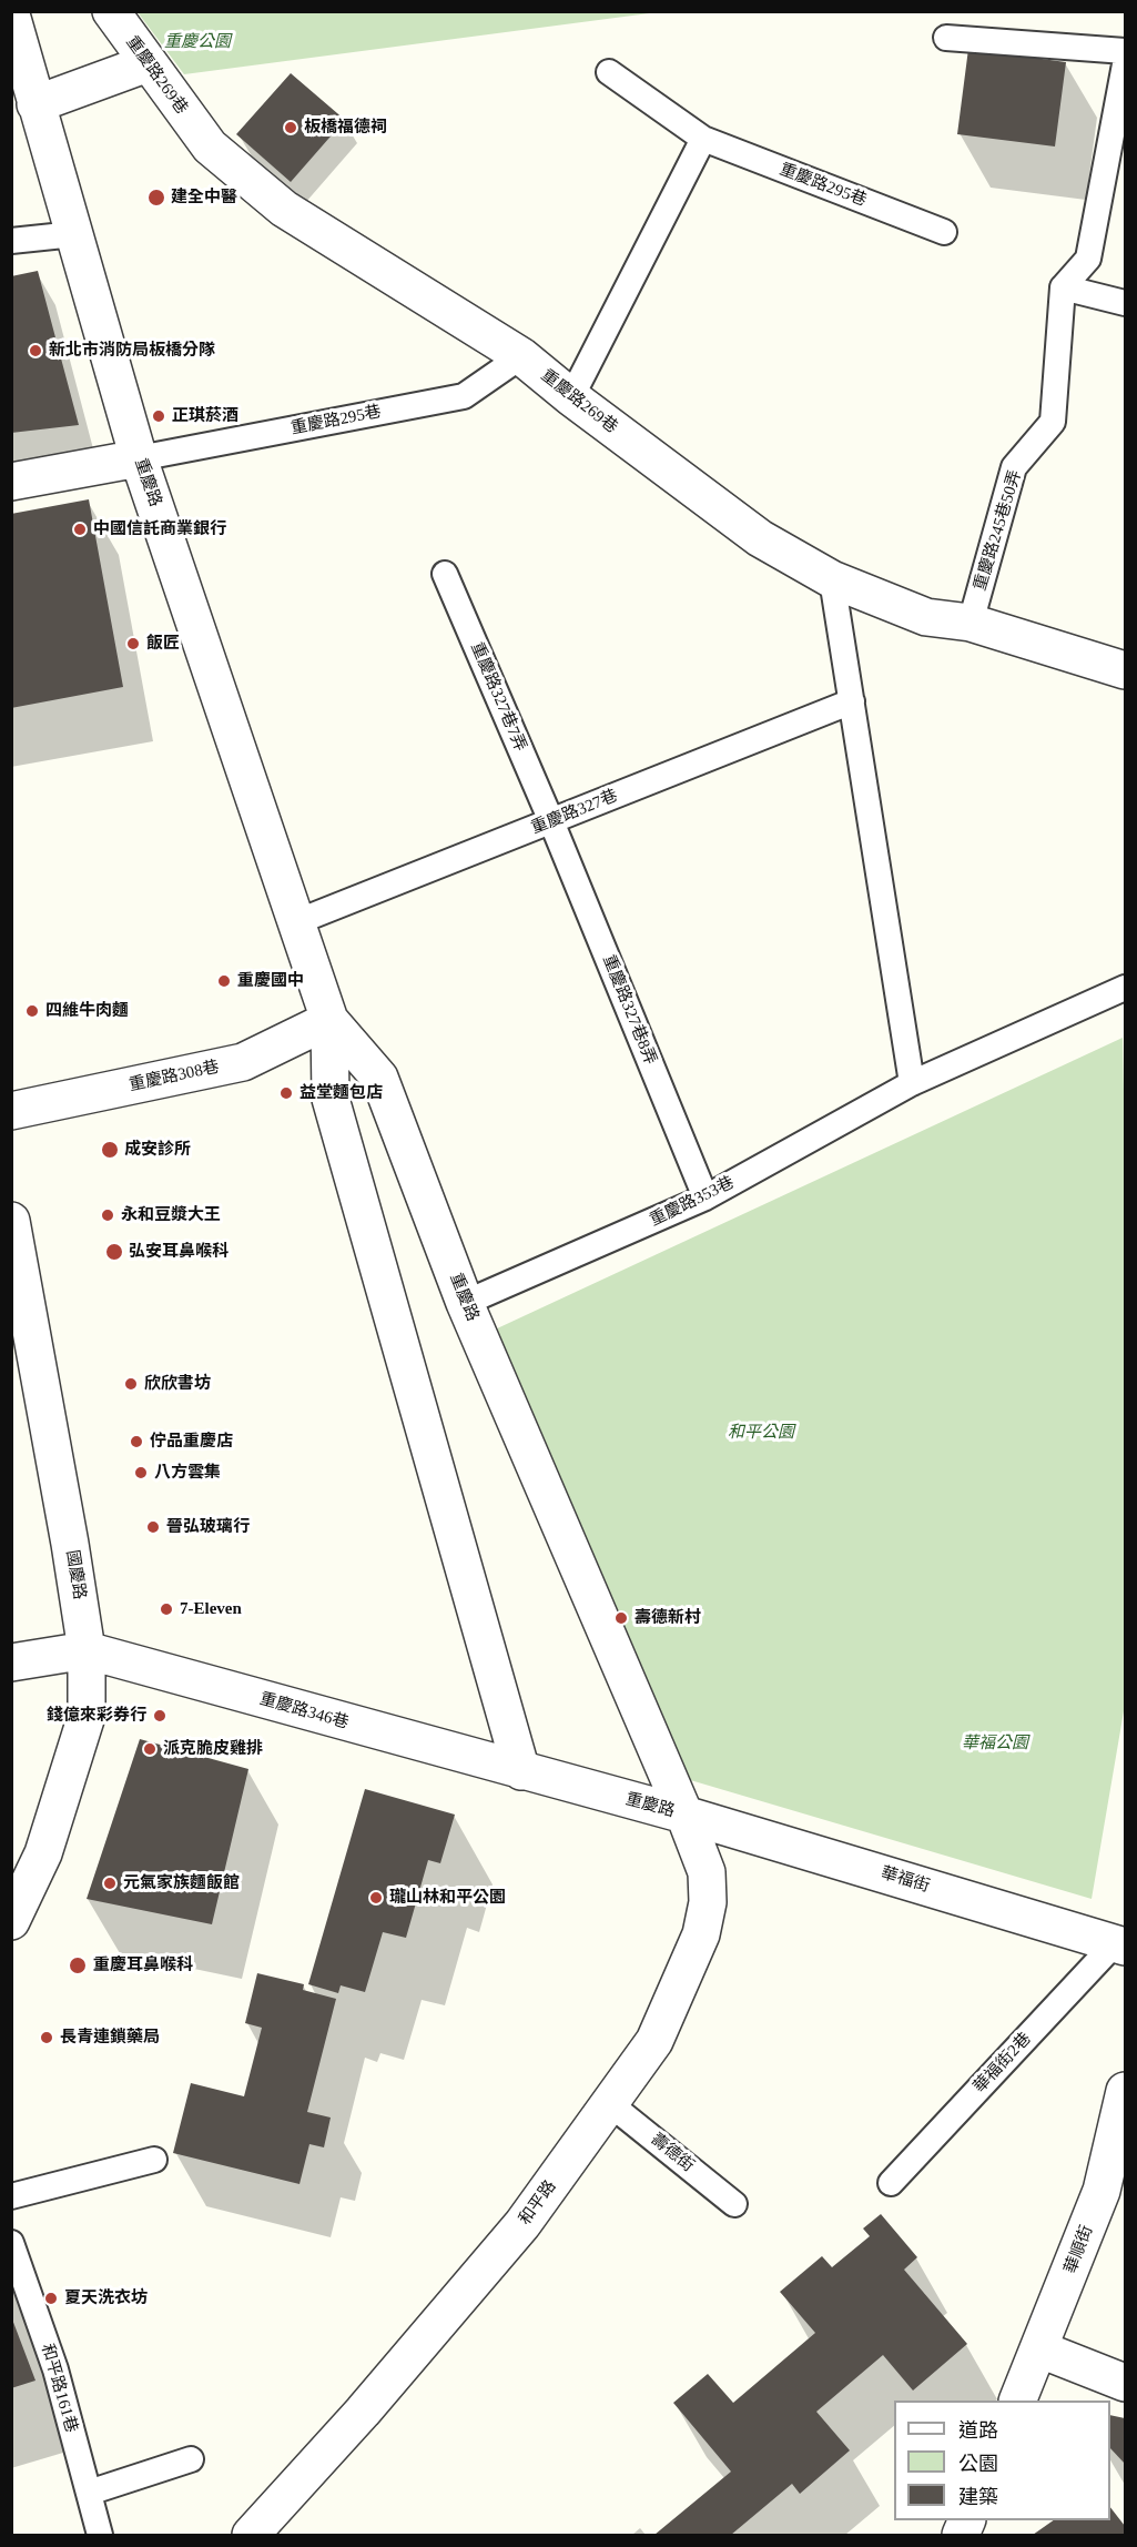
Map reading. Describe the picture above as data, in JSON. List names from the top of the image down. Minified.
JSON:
{"streets":{"street":["重慶路269巷","重慶路","重慶路308巷","國慶路","重慶路346巷","華福街","和平路","華順街"],"lane":["重慶路295巷","重慶路245巷50弄","重慶路327巷7弄","重慶路327巷","重慶路327巷8弄","重慶路353巷","華福街2巷","壽德街","和平路161巷"]},"crossings":[["重慶路269巷","重慶路295巷"],["重慶路269巷","重慶路245巷50弄"],["重慶路295巷","重慶路"],["重慶路","重慶路327巷"],["重慶路","重慶路308巷"],["重慶路","重慶路353巷"],["重慶路","重慶路346巷"],["重慶路","華福街"],["重慶路","和平路"],["重慶路327巷7弄","重慶路327巷"],["重慶路327巷7弄","重慶路327巷8弄"],["重慶路327巷","重慶路327巷8弄"],["重慶路327巷8弄","重慶路353巷"],["國慶路","重慶路346巷"],["華福街","華福街2巷"],["華福街","和平路"],["壽德街","和平路"]],"parks":["重慶公園","和平公園","華福公園"],"places":["板橋福德祠","建全中醫","新北市消防局板橋分隊","正琪菸酒","中國信託商業銀行","飯匠","重慶國中","四維牛肉麵","益堂麵包店","成安診所","永和豆漿大王","弘安耳鼻喉科","欣欣書坊","佇品重慶店","八方雲集","晉弘玻璃行","7-Eleven","壽德新村","錢億來彩券行","派克脆皮雞排","元氣家族麵飯館","瓏山林和平公園","重慶耳鼻喉科","長青連鎖藥局","夏天洗衣坊"],"legend":["道路","公園","建築"]}
